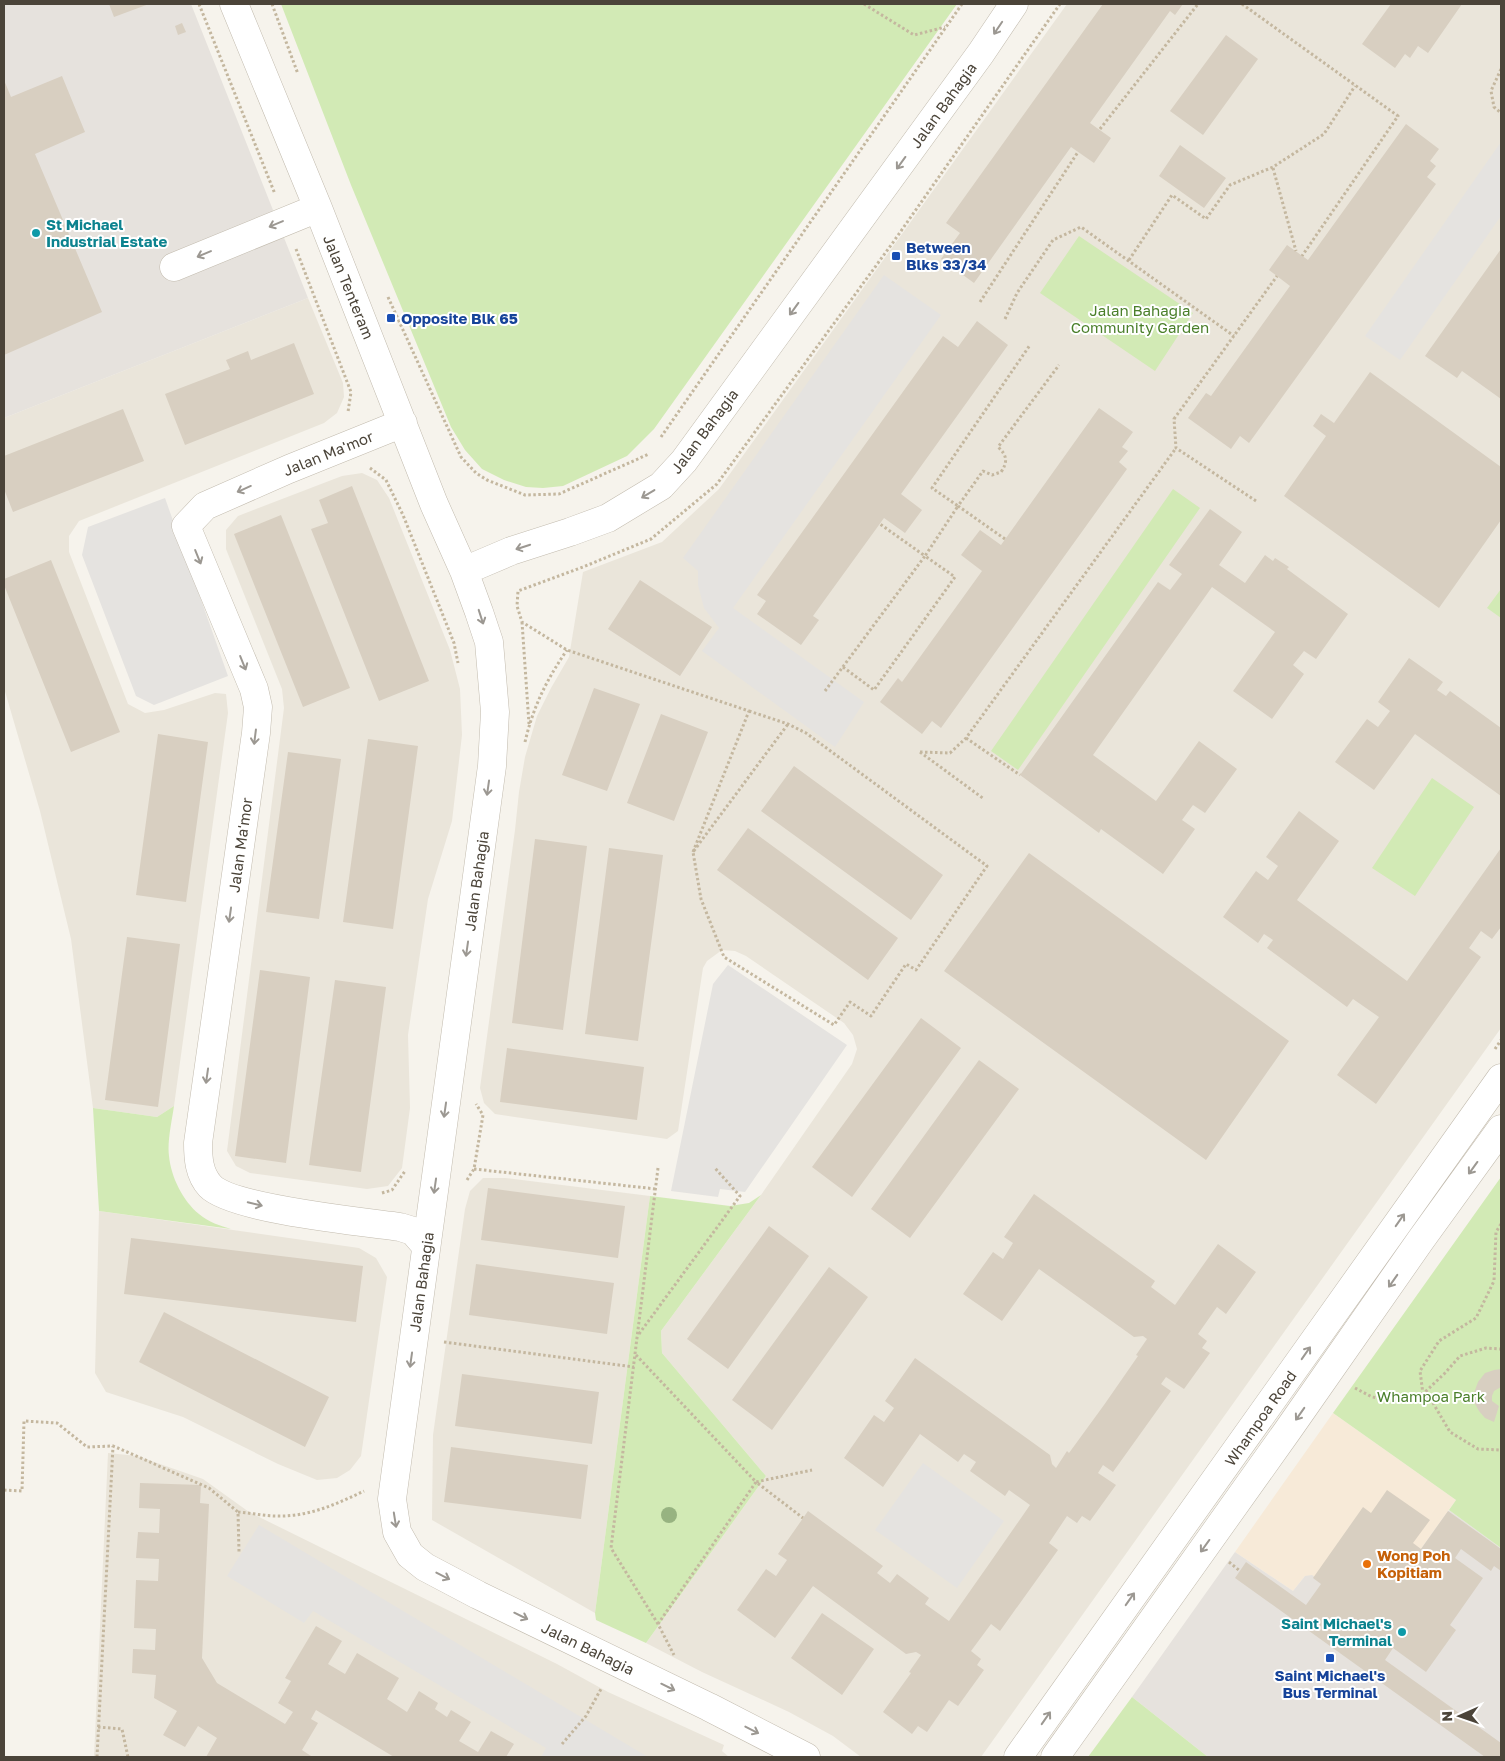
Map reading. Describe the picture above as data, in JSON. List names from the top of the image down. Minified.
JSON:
{"streets":{"street":["Jalan Bahagia","Jalan Tenteram","Jalan Ma'mor","Whampoa Road"]},"crossings":[["Jalan Bahagia","Jalan Tenteram"],["Jalan Bahagia","Jalan Ma'mor"],["Jalan Tenteram","Jalan Ma'mor"]],"parks":["Jalan Bahagia Community Garden","Whampoa Park"],"places":{"other":["St Michael Industrial Estate","Wong Poh Kopitiam","Saint Michael's Terminal"],"transit":["Between Blks 33/34","Opposite Blk 65","Saint Michael's Bus Terminal"]},"north":"left"}
